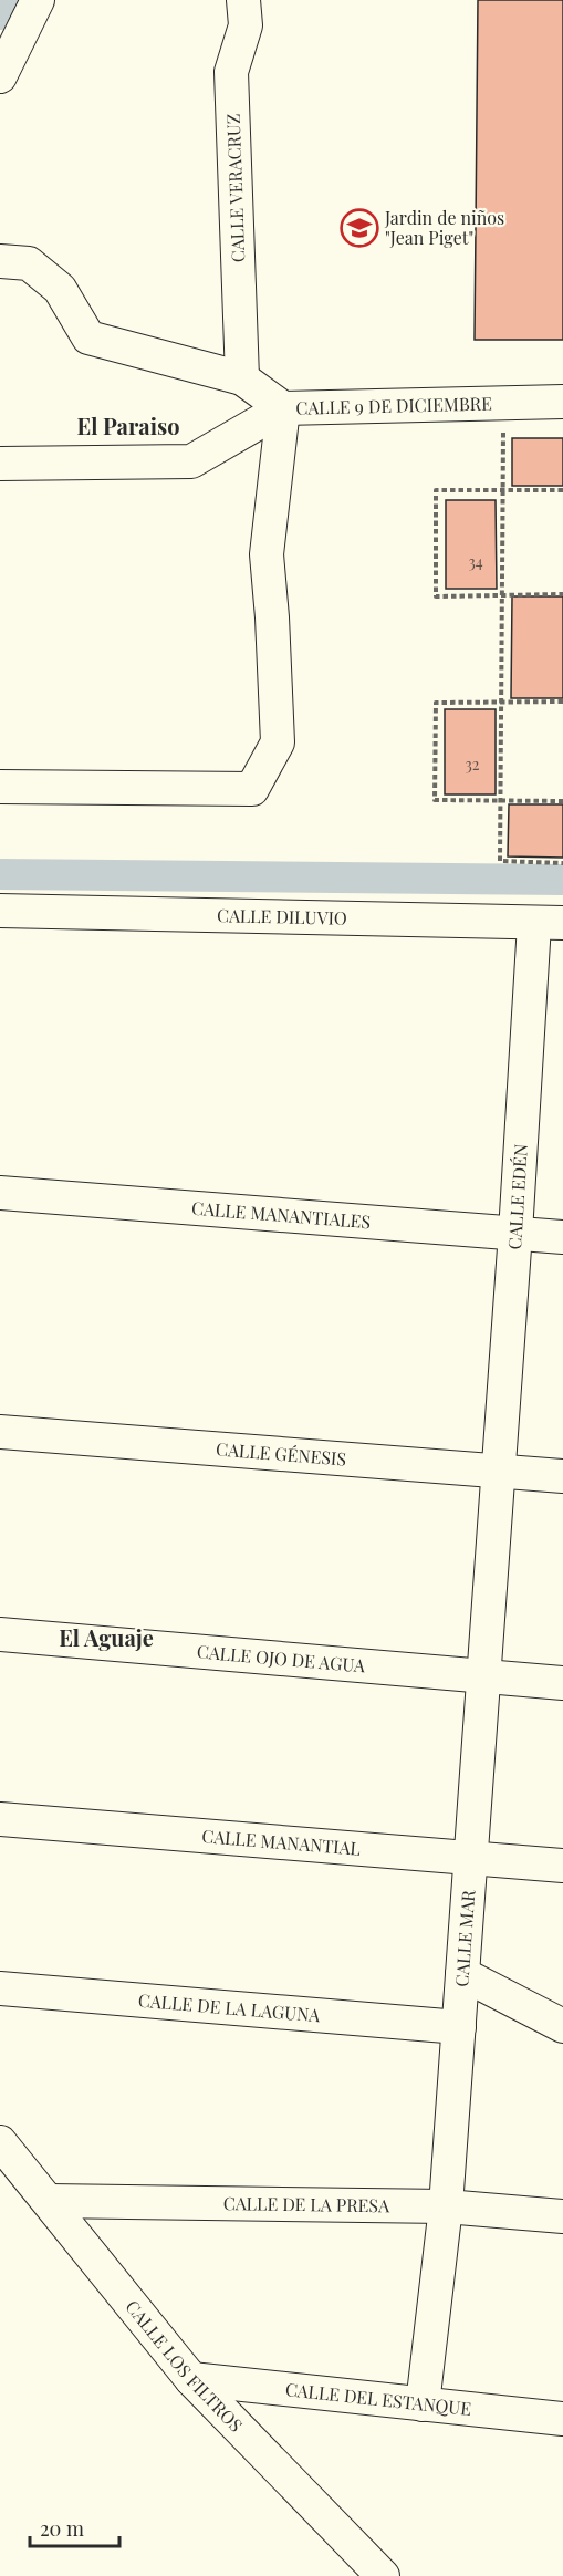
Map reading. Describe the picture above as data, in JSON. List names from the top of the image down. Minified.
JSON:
{"streets":{"street":["CALLE VERACRUZ","CALLE 9 DE DICIEMBRE","CALLE DILUVIO","CALLE EDÉN","CALLE MANANTIALES","CALLE GÉNESIS","CALLE OJO DE AGUA","CALLE MANANTIAL","CALLE MAR","CALLE DE LA LAGUNA","CALLE DE LA PRESA","CALLE LOS FILTROS","CALLE DEL ESTANQUE"]},"crossings":[["CALLE DILUVIO","CALLE EDÉN"],["CALLE EDÉN","CALLE MANANTIALES"],["CALLE EDÉN","CALLE GÉNESIS"],["CALLE EDÉN","CALLE MAR"],["CALLE GÉNESIS","CALLE MAR"],["CALLE OJO DE AGUA","CALLE MAR"],["CALLE MANANTIAL","CALLE MAR"],["CALLE MAR","CALLE DE LA LAGUNA"],["CALLE MAR","CALLE DE LA PRESA"],["CALLE MAR","CALLE DEL ESTANQUE"],["CALLE DE LA PRESA","CALLE LOS FILTROS"],["CALLE LOS FILTROS","CALLE DEL ESTANQUE"]],"districts":["El Paraiso","El Aguaje"],"places":{"school or university":["Jardin de niños \"Jean Piget\""]},"house_numbers":["34","32"],"scale_bar":"20 m"}
